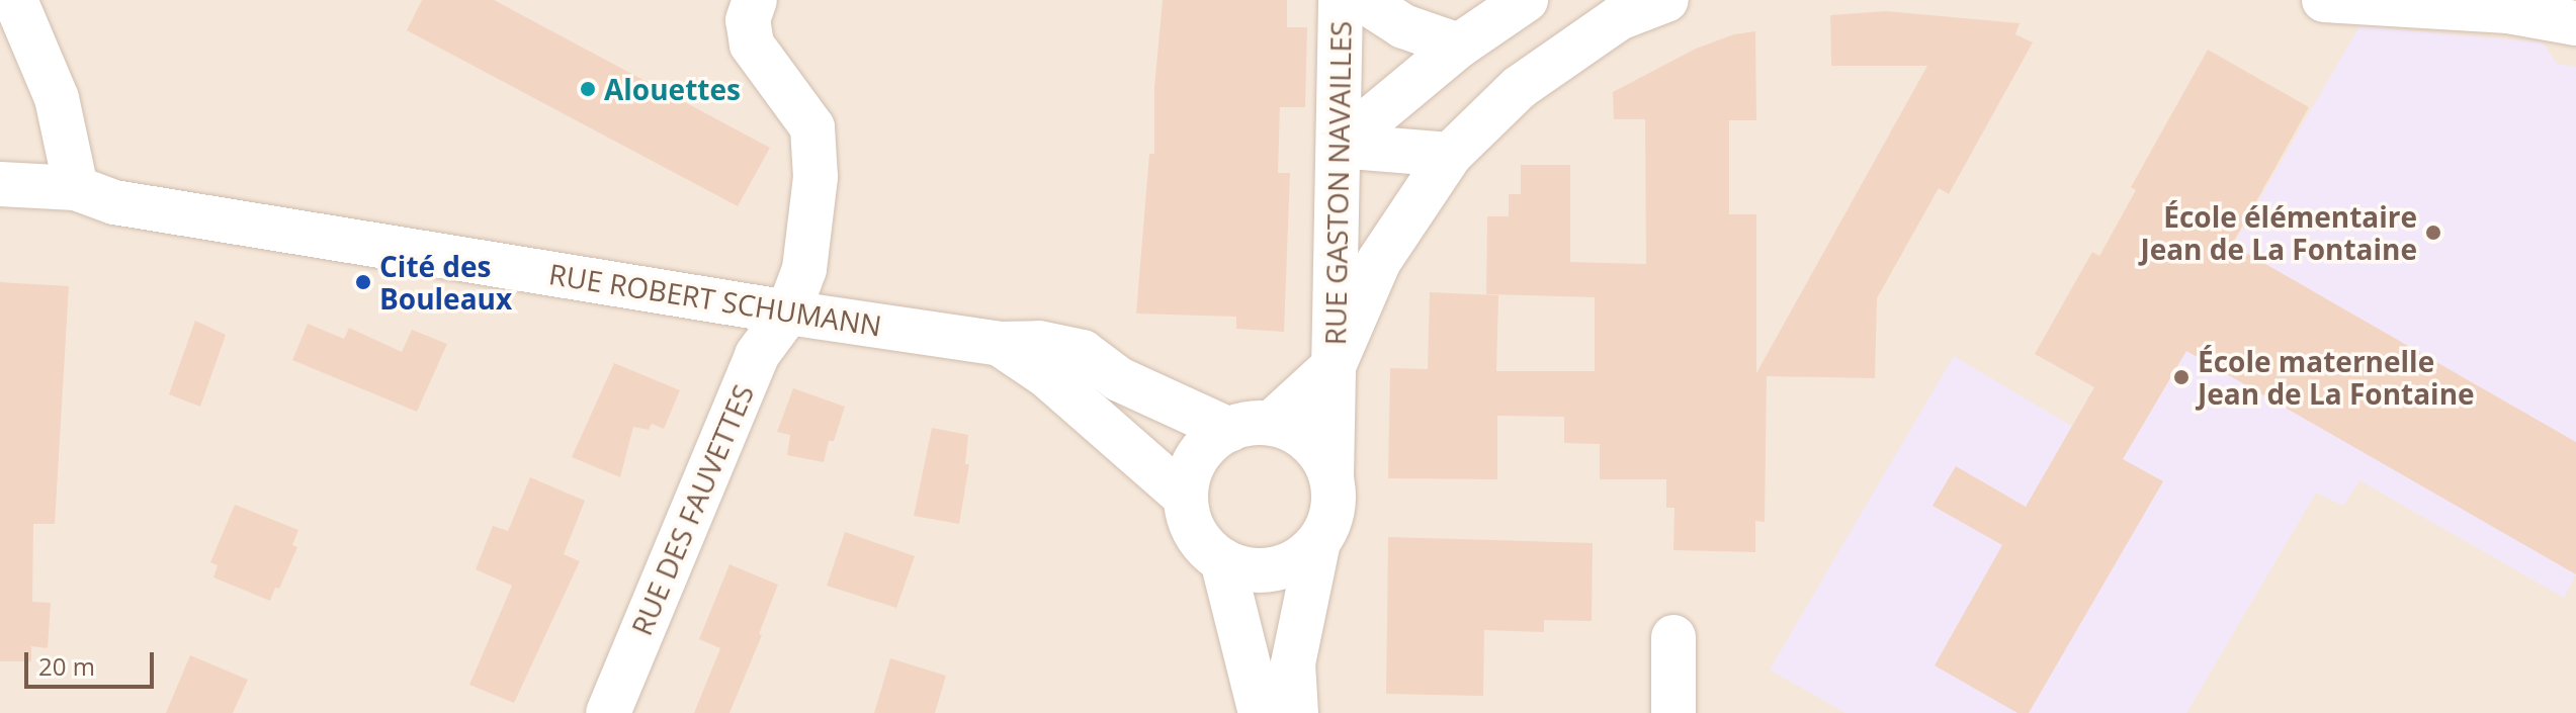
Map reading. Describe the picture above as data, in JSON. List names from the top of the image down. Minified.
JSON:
{"streets":{"street":["RUE GASTON NAVAILLES","RUE ROBERT SCHUMANN","RUE DES FAUVETTES"]},"crossings":[["RUE GASTON NAVAILLES","RUE ROBERT SCHUMANN"],["RUE ROBERT SCHUMANN","RUE DES FAUVETTES"]],"places":["Alouettes","École élémentaire Jean de La Fontaine","Cité des Bouleaux","École maternelle Jean de La Fontaine"],"scale_bar":"20 m"}
